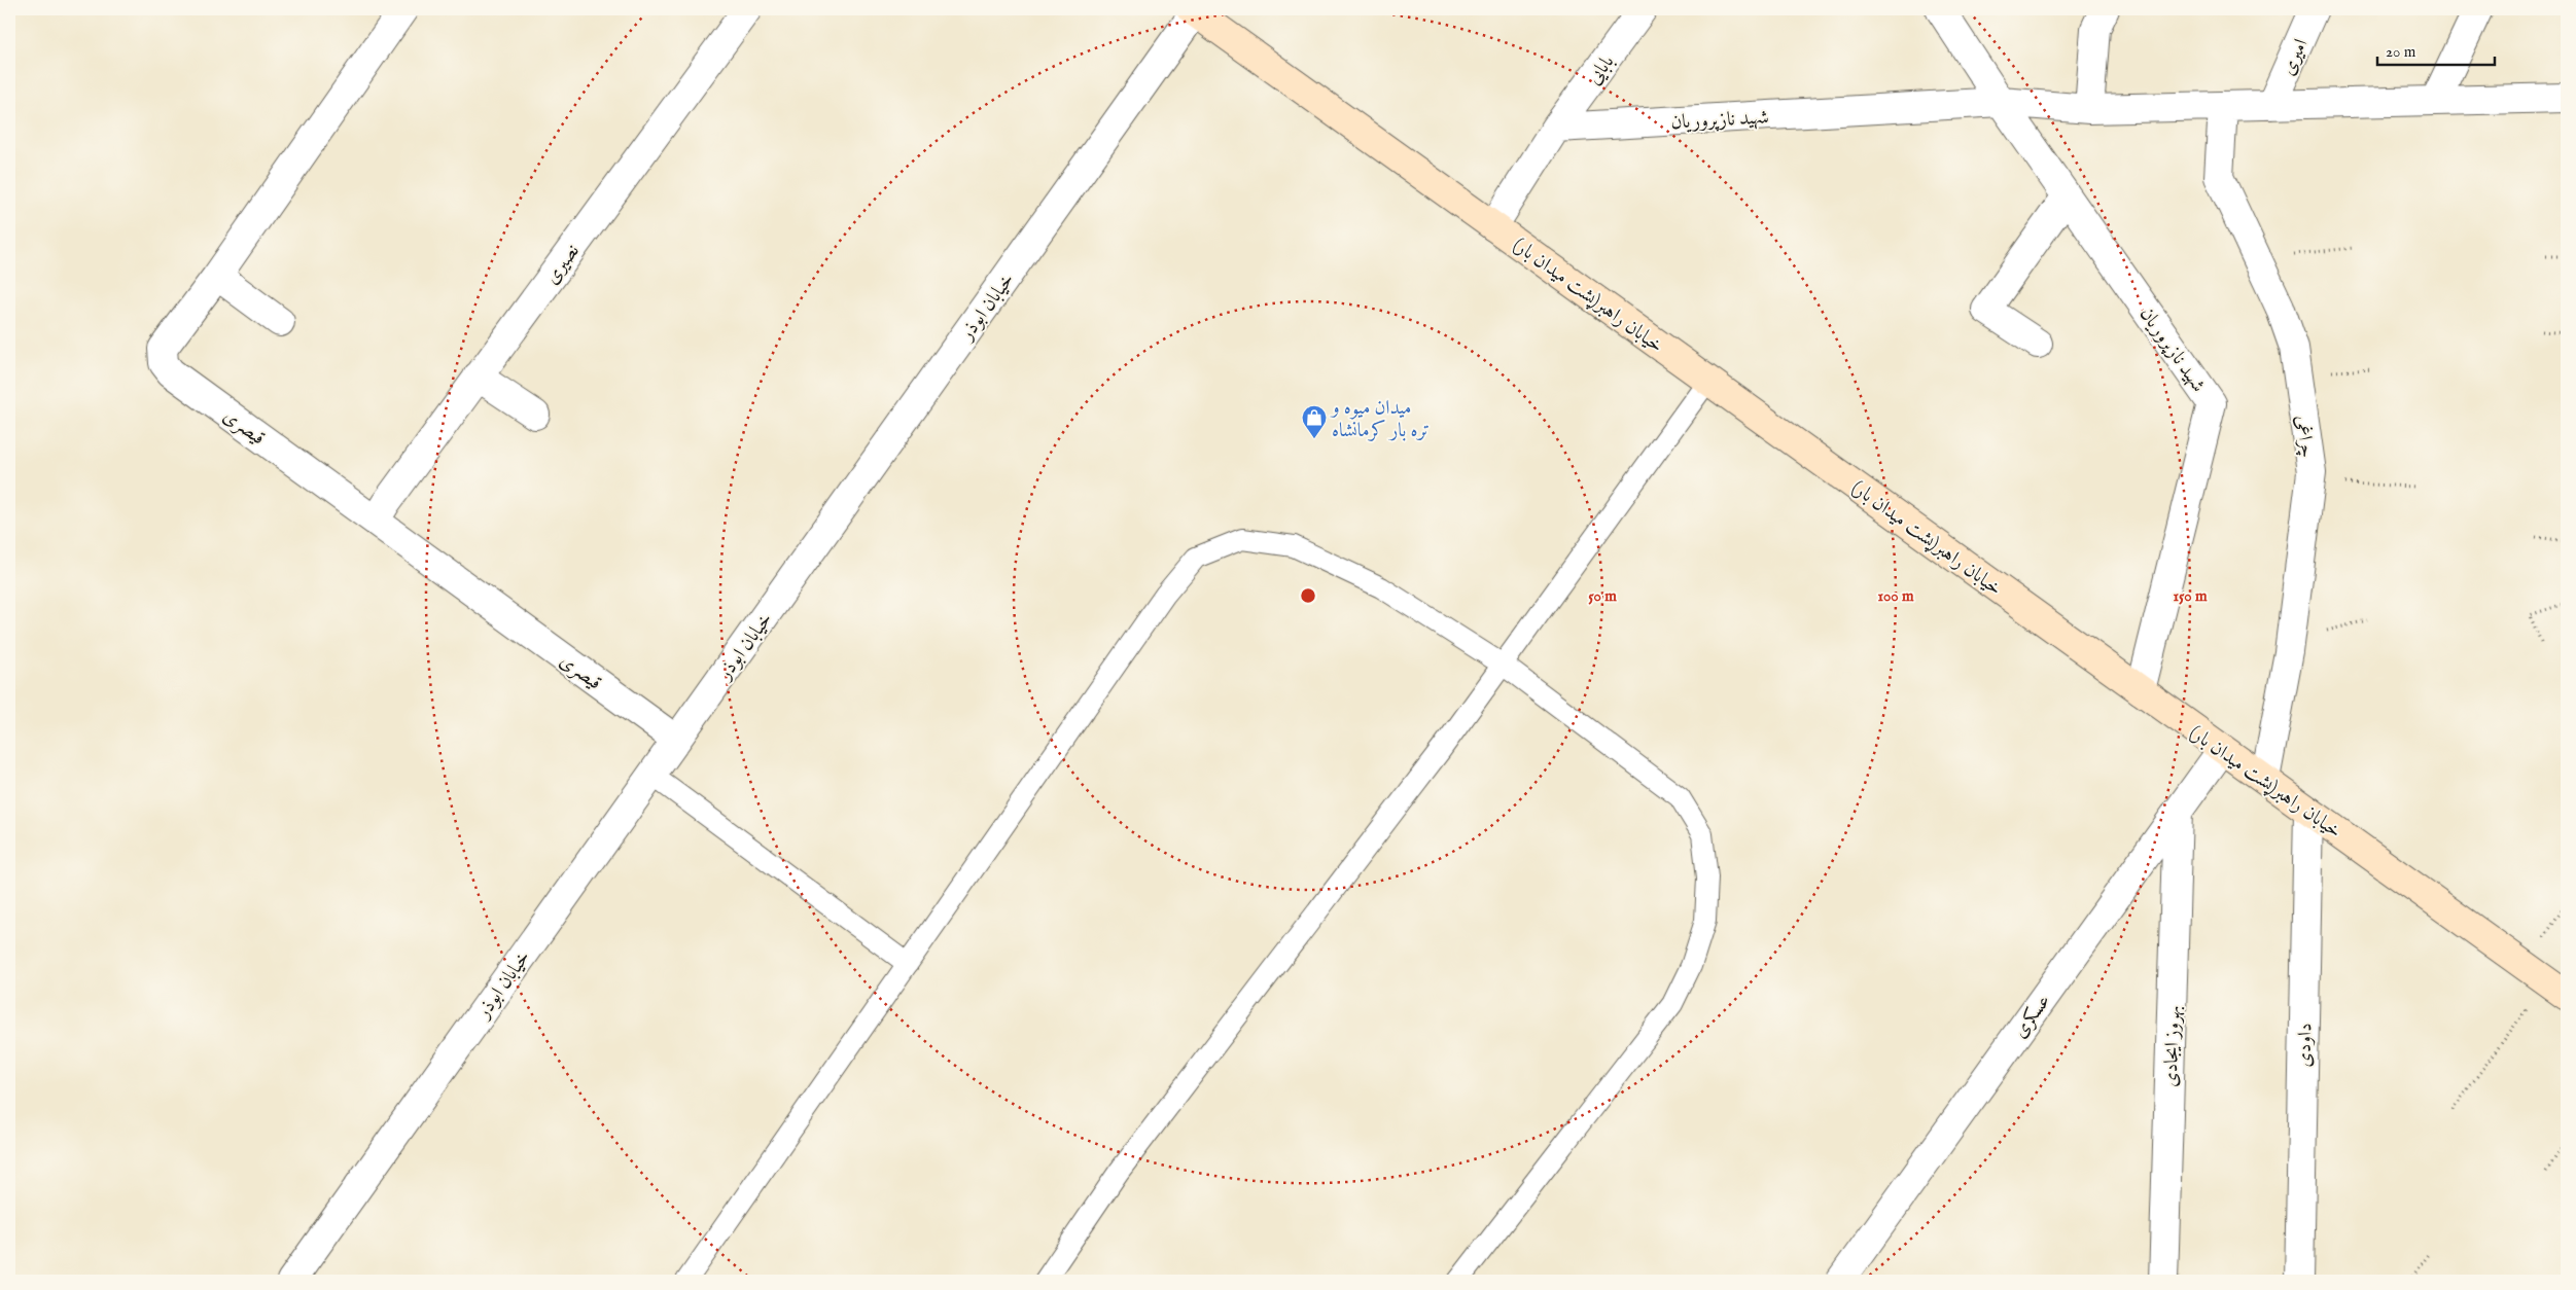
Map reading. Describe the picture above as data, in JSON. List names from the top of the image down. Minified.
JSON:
{"streets":{"main road":["خیابان راهبر(پشت میدان بار)"],"street":["امیری","بابایی","شهید نازپروریان","نصیری","خیابان ابوذر","قیصری","چراغی","عسکری","داودی","بهروز ایجادی"]},"crossings":[["امیری","شهید نازپروریان"],["بابایی","شهید نازپروریان"],["شهید نازپروریان","خیابان راهبر(پشت میدان بار)"],["شهید نازپروریان","چراغی"],["نصیری","قیصری"],["خیابان راهبر(پشت میدان بار)","خیابان ابوذر"],["خیابان راهبر(پشت میدان بار)","چراغی"],["خیابان راهبر(پشت میدان بار)","عسکری"],["خیابان راهبر(پشت میدان بار)","داودی"],["خیابان ابوذر","قیصری"],["عسکری","بهروز ایجادی"]],"places":{"shop":["میدان میوه و تره بار کرمانشاه"]},"scale_bar":"20 m","rings":["50 m","100 m","150 m"]}
